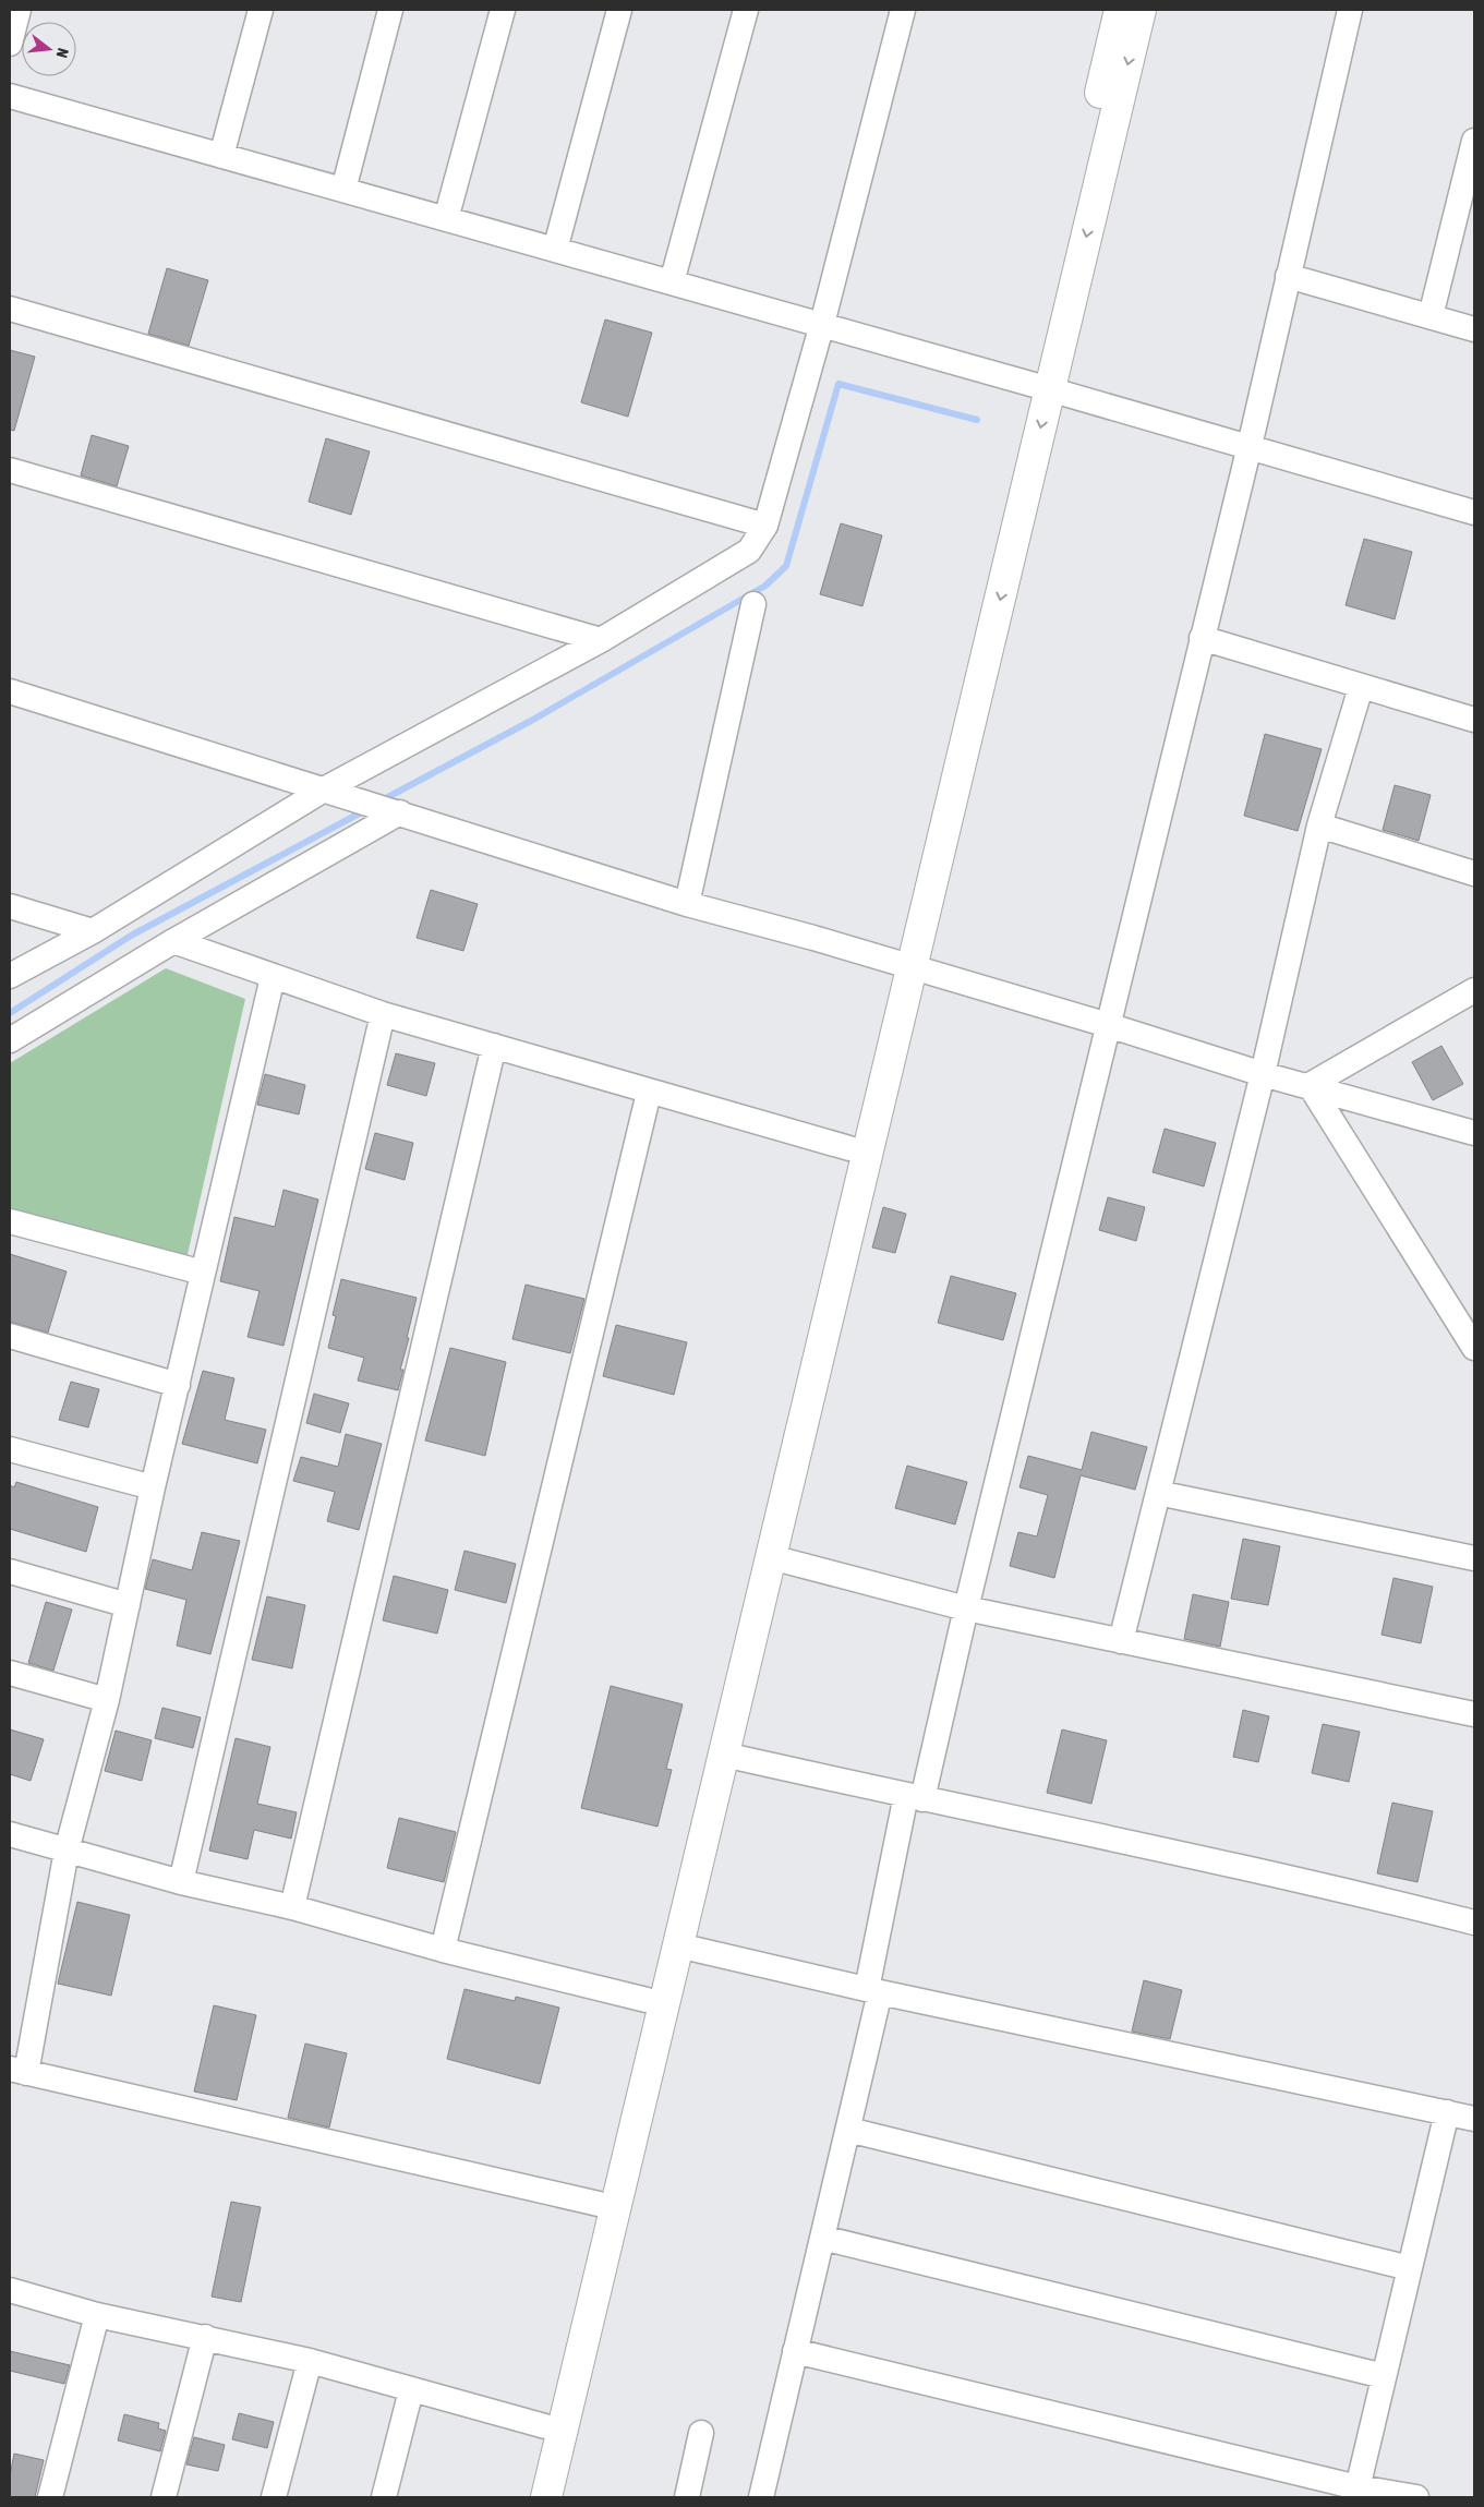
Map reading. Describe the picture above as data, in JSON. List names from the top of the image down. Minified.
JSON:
{"north":"right"}
